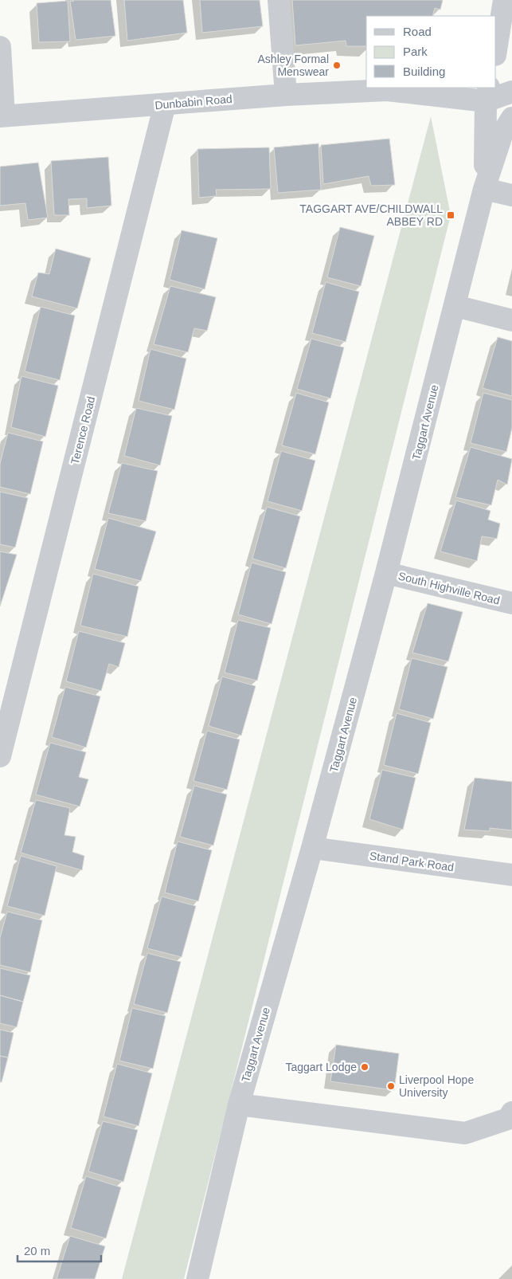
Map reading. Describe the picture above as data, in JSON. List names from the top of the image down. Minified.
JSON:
{"streets":{"street":["Dunbabin Road","Taggart Avenue","Terence Road","South Highville Road","Stand Park Road"]},"crossings":[["Dunbabin Road","Taggart Avenue"],["Dunbabin Road","Terence Road"],["Taggart Avenue","South Highville Road"],["Taggart Avenue","Stand Park Road"]],"places":{"other":["Ashley Formal Menswear","Taggart Lodge","Liverpool Hope University"],"transit":["TAGGART AVE/CHILDWALL ABBEY RD"]},"legend":["Road","Park","Building"],"scale_bar":"20 m"}
